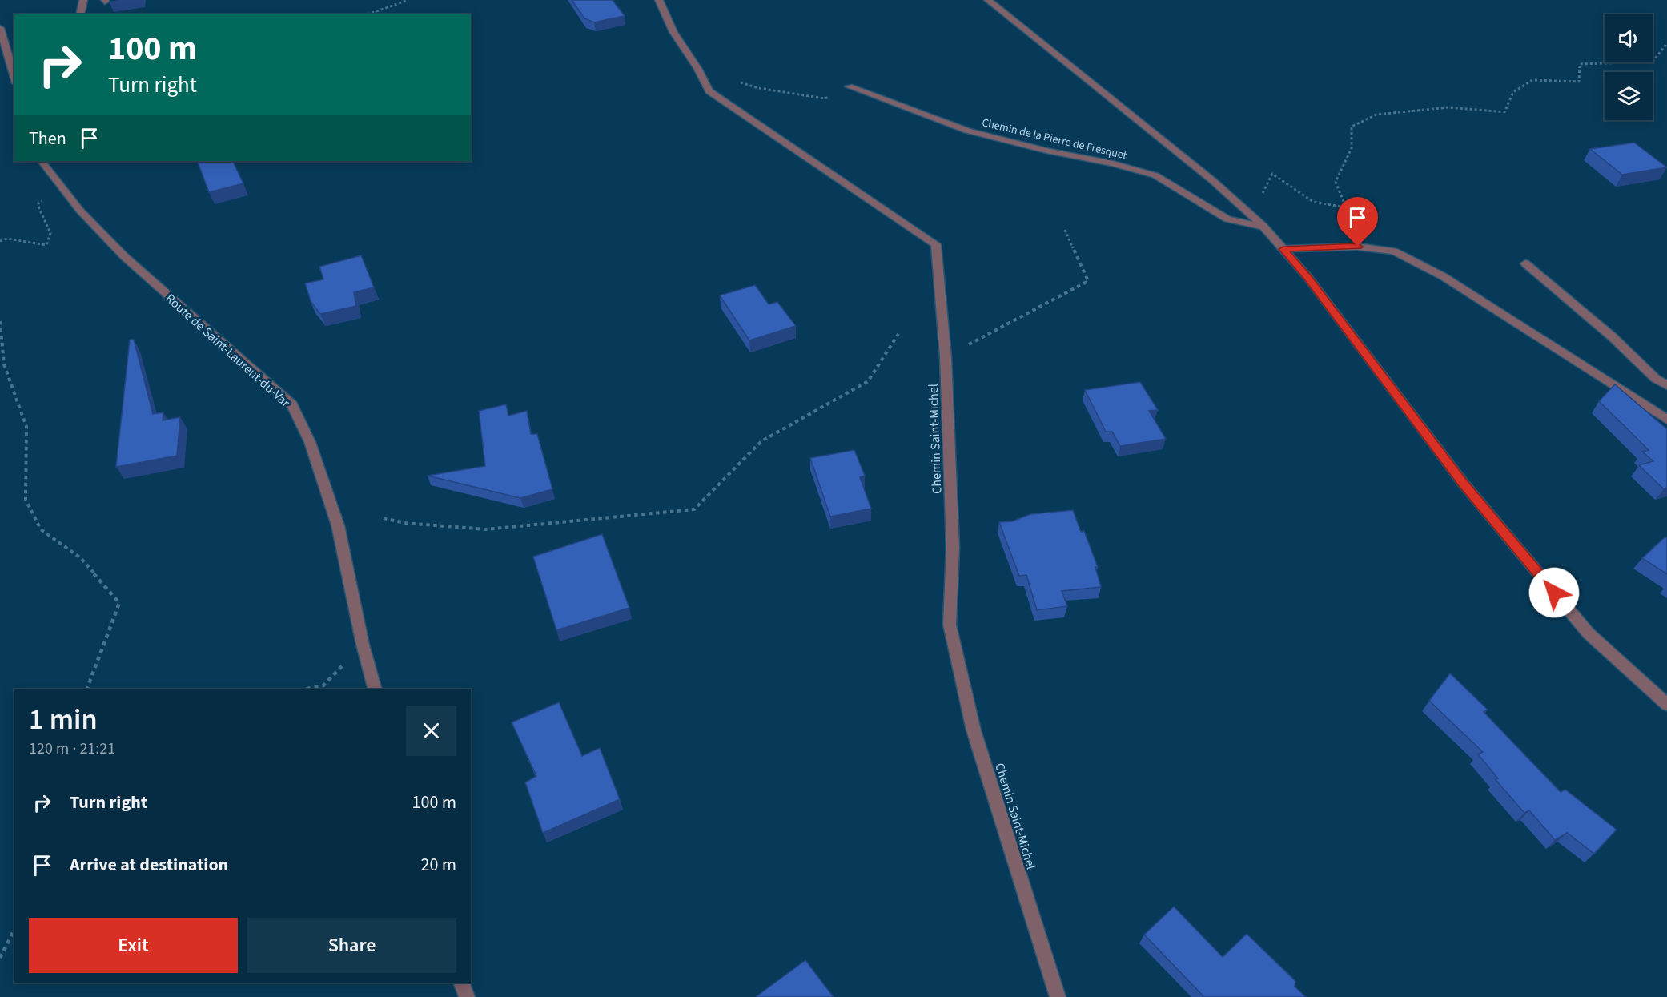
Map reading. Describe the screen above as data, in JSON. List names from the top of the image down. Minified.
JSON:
{"streets":{"street":["Chemin de la Pierre de Fresquet","Route de Saint-Laurent-du-Var","Chemin Saint-Michel"]},"page":{"turn":["100 m","Turn right"],"then":"Then","heading":["1 min","120 m · 21:21"],"list":[{"name":"Turn right","value":"100 m"},{"name":"Arrive at destination","value":"20 m"}],"buttons":["Exit","Share"]}}
